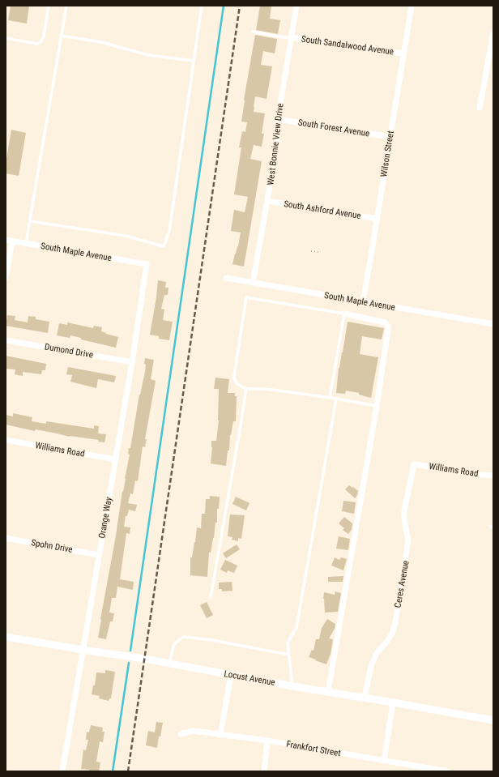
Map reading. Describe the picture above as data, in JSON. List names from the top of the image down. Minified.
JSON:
{"streets":{"street":["South Sandalwood Avenue","South Forest Avenue","West Bonnie View Drive","Wilson Street","South Ashford Avenue","South Maple Avenue","Dumond Drive","Williams Road","Orange Way","Spohn Drive","Ceres Avenue","Locust Avenue","Frankfort Street"]},"crossings":[["South Sandalwood Avenue","West Bonnie View Drive"],["South Sandalwood Avenue","Wilson Street"],["South Forest Avenue","West Bonnie View Drive"],["South Forest Avenue","Wilson Street"],["West Bonnie View Drive","South Ashford Avenue"],["West Bonnie View Drive","South Maple Avenue"],["Wilson Street","South Ashford Avenue"],["Wilson Street","South Maple Avenue"],["South Maple Avenue","Orange Way"],["Dumond Drive","Orange Way"],["Williams Road","Orange Way"],["Williams Road","Ceres Avenue"],["Orange Way","Spohn Drive"],["Orange Way","Locust Avenue"],["Ceres Avenue","Locust Avenue"]]}
